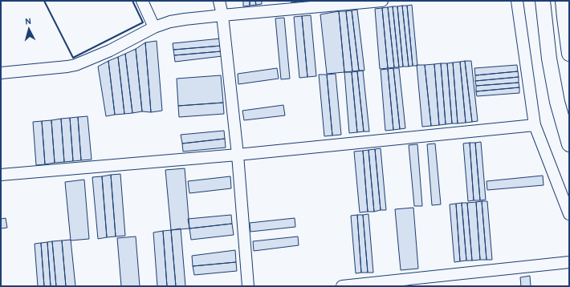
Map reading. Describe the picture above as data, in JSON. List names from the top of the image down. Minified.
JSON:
{"north":"top"}
